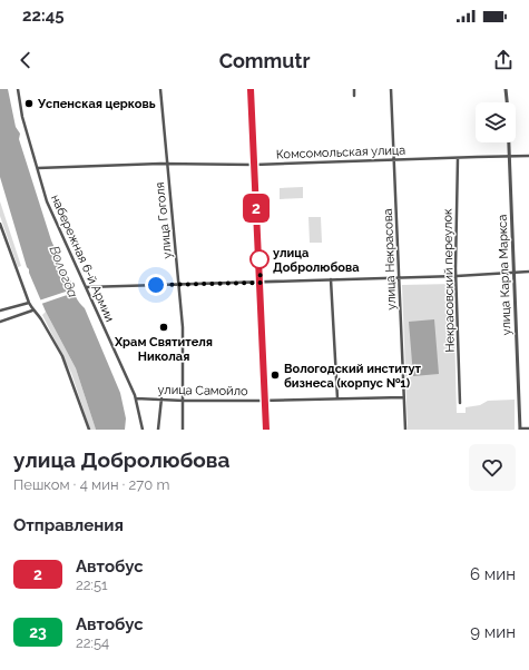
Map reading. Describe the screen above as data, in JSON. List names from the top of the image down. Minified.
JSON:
{"streets":{"street":["Комсомольская улица","улица Гоголя","набережная 6-й Армии","улица Некрасова","улица Карла Маркса","Некрасовский переулок","улица Самойло"]},"crossings":[["Комсомольская улица","улица Гоголя"],["Комсомольская улица","набережная 6-й Армии"],["Комсомольская улица","улица Некрасова"],["Комсомольская улица","улица Карла Маркса"],["Комсомольская улица","Некрасовский переулок"],["улица Гоголя","улица Самойло"],["набережная 6-й Армии","улица Самойло"],["улица Некрасова","улица Самойло"]],"water":["Вологда"],"places":["Успенская церковь","улица Добролюбова","Храм Святителя Николая","Вологодский институт бизнеса (корпус №1)"],"lines":["bus line 2"],"page":{"status":"22:45","header":"Commutr","on_map":"2","heading":[["улица Добролюбова","Пешком · 4 мин · 270 m"],"Отправления"],"list":[{"mark":"2","name":"Автобус","note":"22:51","value":"6 мин"},{"mark":"23","name":"Автобус","note":"22:54","value":"9 мин"}]}}
